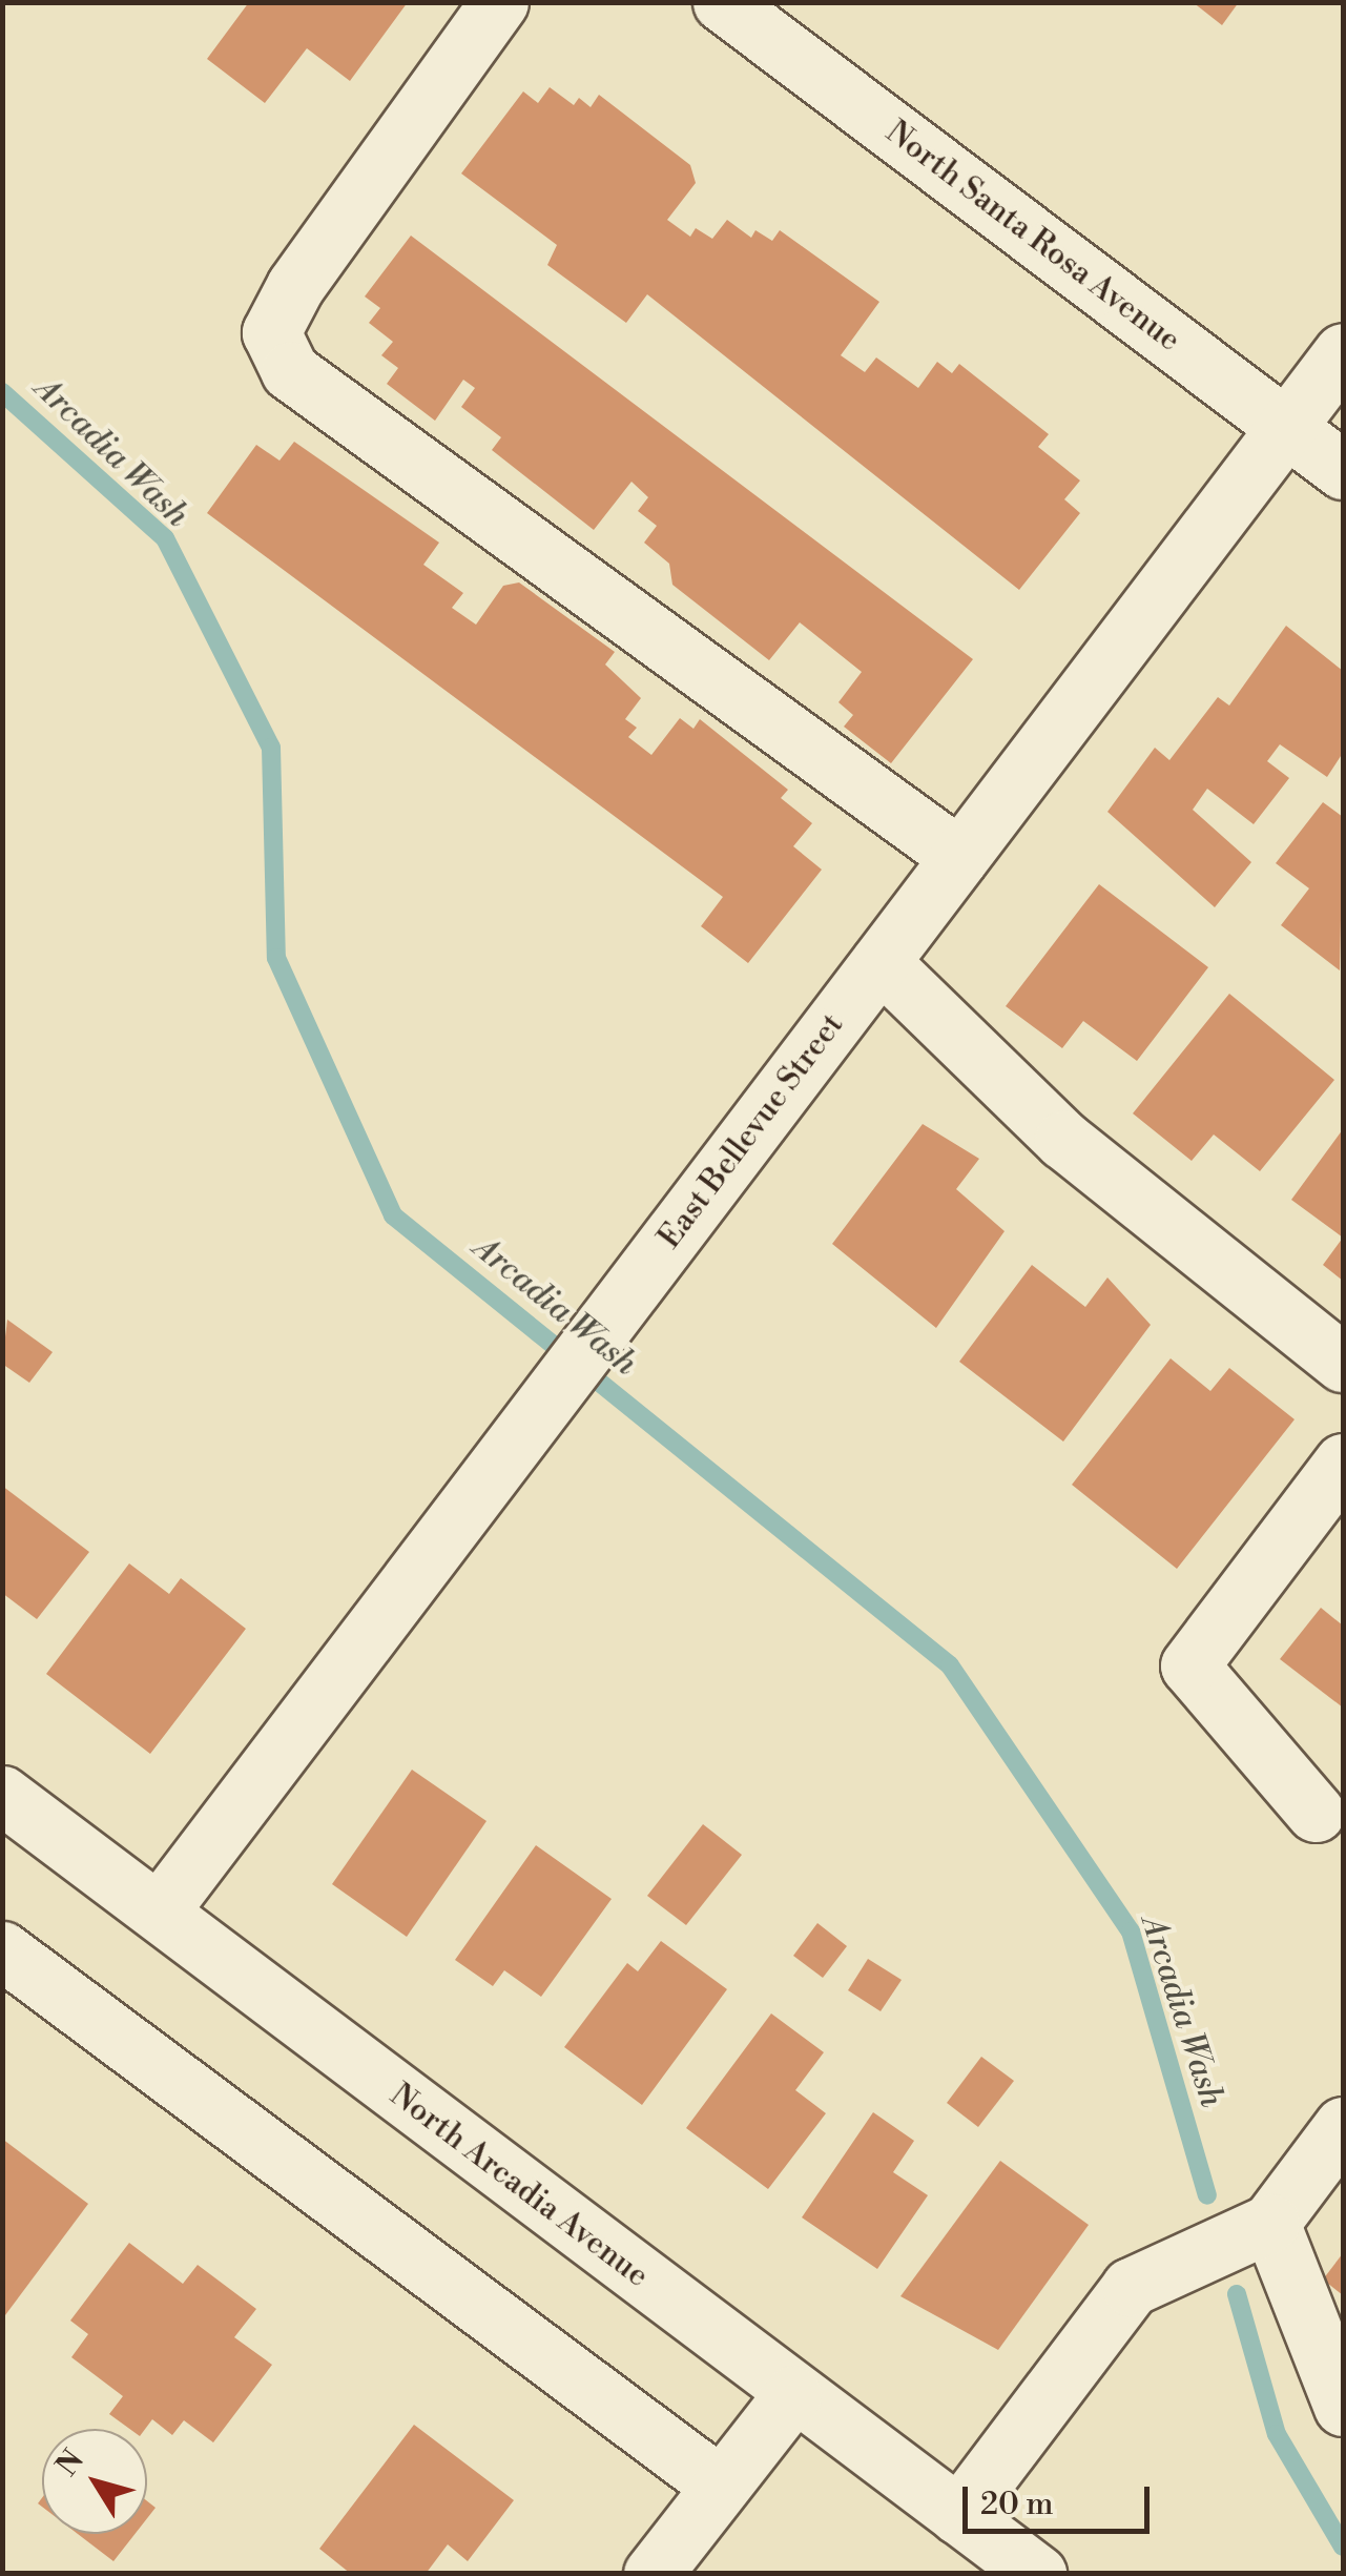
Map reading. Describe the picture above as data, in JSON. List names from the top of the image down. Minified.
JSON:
{"streets":{"street":["North Santa Rosa Avenue","East Bellevue Street","North Arcadia Avenue"]},"crossings":[["North Santa Rosa Avenue","East Bellevue Street"],["East Bellevue Street","North Arcadia Avenue"]],"water":["Arcadia Wash"],"scale_bar":"20 m","north":"top left"}
